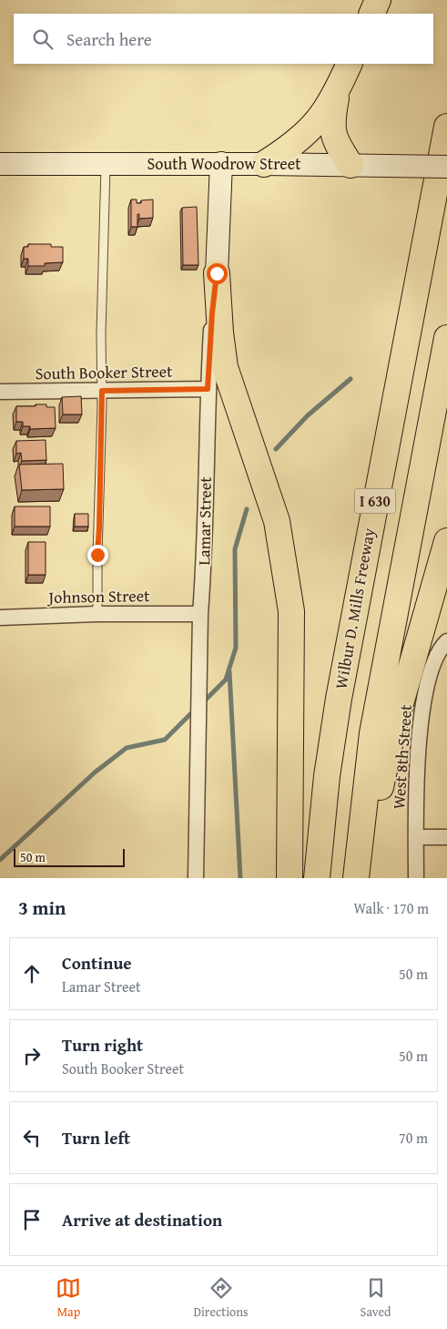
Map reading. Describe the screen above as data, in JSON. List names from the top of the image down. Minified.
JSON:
{"streets":{"highway":["I 630","Wilbur D. Mills Freeway"],"main road":["South Woodrow Street","Lamar Street"],"street":["South Booker Street","Johnson Street","West 8th Street"]},"crossings":[["South Woodrow Street","Lamar Street"],["South Booker Street","Lamar Street"],["Lamar Street","Johnson Street"]],"scale_bar":"50 m","page":{"search":"Search here","scale":"50 m","heading":["3 min","Walk · 170 m"],"list":[["Continue","Lamar Street","50 m"],["Turn right","South Booker Street","50 m"],["Turn left","70 m"],"Arrive at destination"],"nav":["Map","Directions","Saved"]}}
